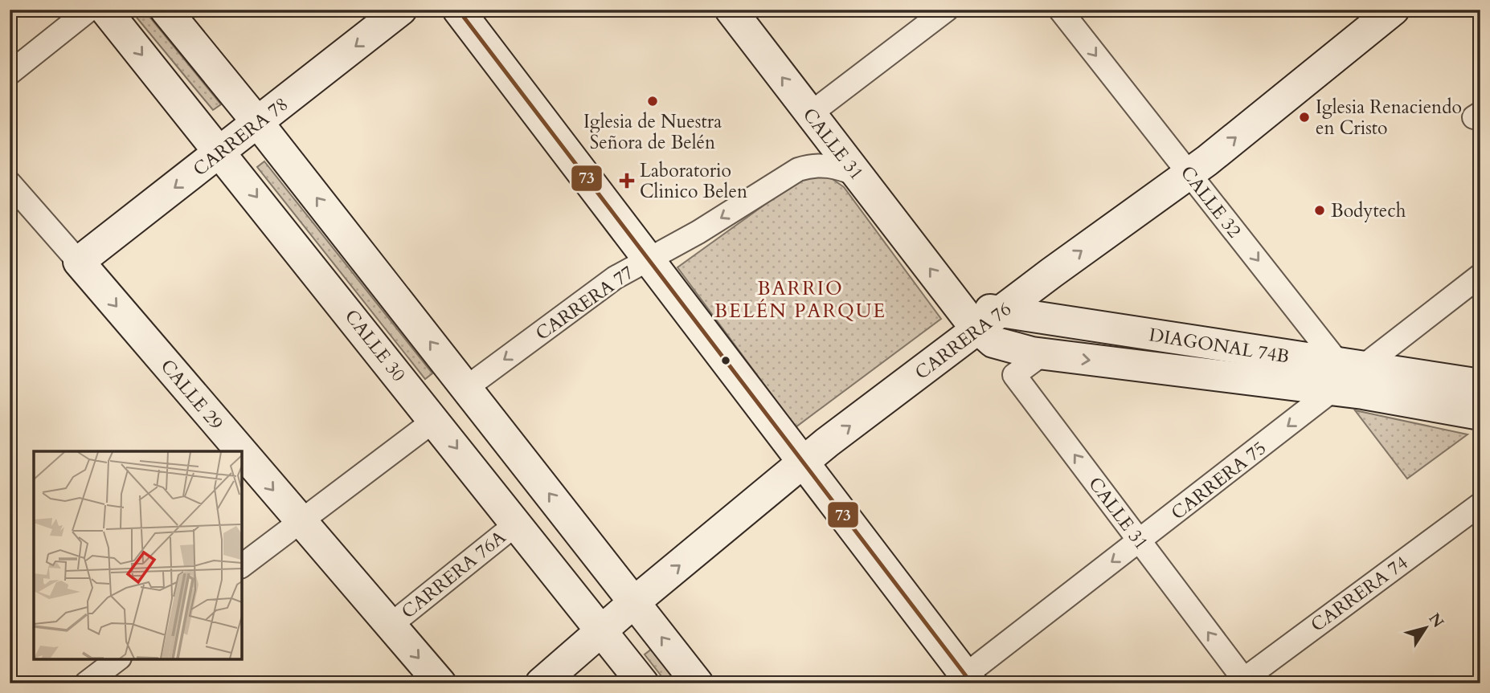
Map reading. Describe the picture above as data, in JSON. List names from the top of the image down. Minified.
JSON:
{"streets":{"main road":["CARRERA 78","CALLE 31","CARRERA 76","CALLE 30","DIAGONAL 74B","CALLE 29"],"street":["CALLE 32","CARRERA 77","CARRERA 75","CARRERA 76A","CARRERA 74"]},"crossings":[["CARRERA 78","CALLE 30"],["CARRERA 78","CALLE 29"],["CALLE 31","CARRERA 77"],["CALLE 31","CARRERA 76"],["CALLE 31","DIAGONAL 74B"],["CALLE 31","CARRERA 75"],["CALLE 31","CARRERA 74"],["CALLE 32","CARRERA 76"],["CALLE 32","DIAGONAL 74B"],["CALLE 32","CARRERA 75"],["CARRERA 76","CALLE 30"],["CARRERA 76","DIAGONAL 74B"],["CALLE 30","CARRERA 76A"],["DIAGONAL 74B","CARRERA 75"],["CALLE 29","CARRERA 76A"]],"one_way":["CARRERA 78","CALLE 32","CARRERA 77","CARRERA 76","CALLE 29","CARRERA 75"],"districts":["BARRIO BELÉN PARQUE"],"places":{"other":["Iglesia de Nuestra Señora de Belén","Iglesia Renaciendo en Cristo","Bodytech"],"health":["Laboratorio Clinico Belen"]},"lines":["transit line 73"],"north":"top right"}
